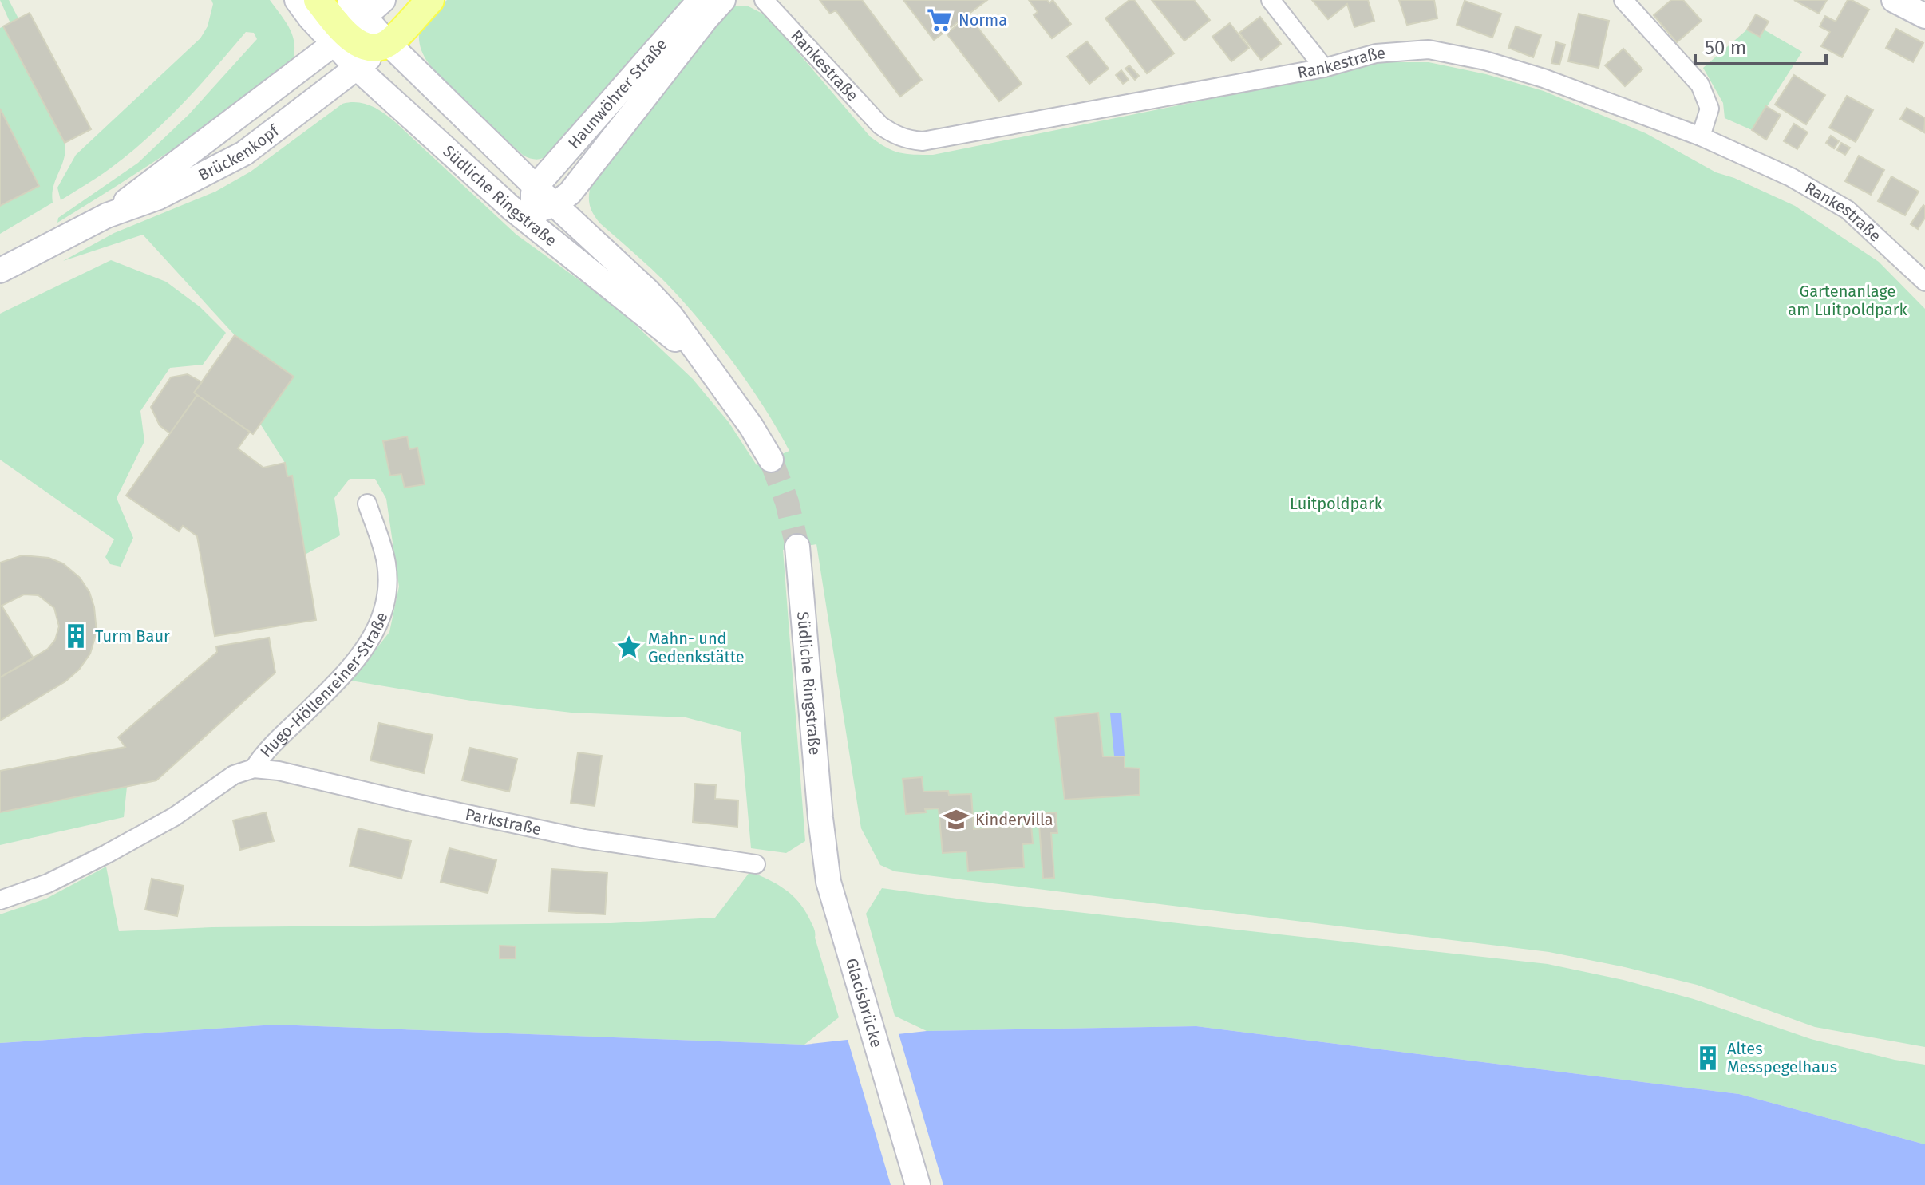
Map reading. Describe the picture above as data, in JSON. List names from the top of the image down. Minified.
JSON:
{"streets":{"main road":["Haunwöhrer Straße","Brückenkopf","Südliche Ringstraße","Glacisbrücke"],"street":["Rankestraße","Hugo-Höllenreiner-Straße","Parkstraße"]},"crossings":[["Haunwöhrer Straße","Südliche Ringstraße"],["Brückenkopf","Südliche Ringstraße"],["Südliche Ringstraße","Glacisbrücke"],["Hugo-Höllenreiner-Straße","Parkstraße"]],"parks":["Gartenanlage am Luitpoldpark","Luitpoldpark"],"places":{"supermarket":["Norma"],"building":["Turm Baur","Altes Messpegelhaus"],"place":["Mahn- und Gedenkstätte"],"school or university":["Kindervilla"]},"scale_bar":"50 m"}
